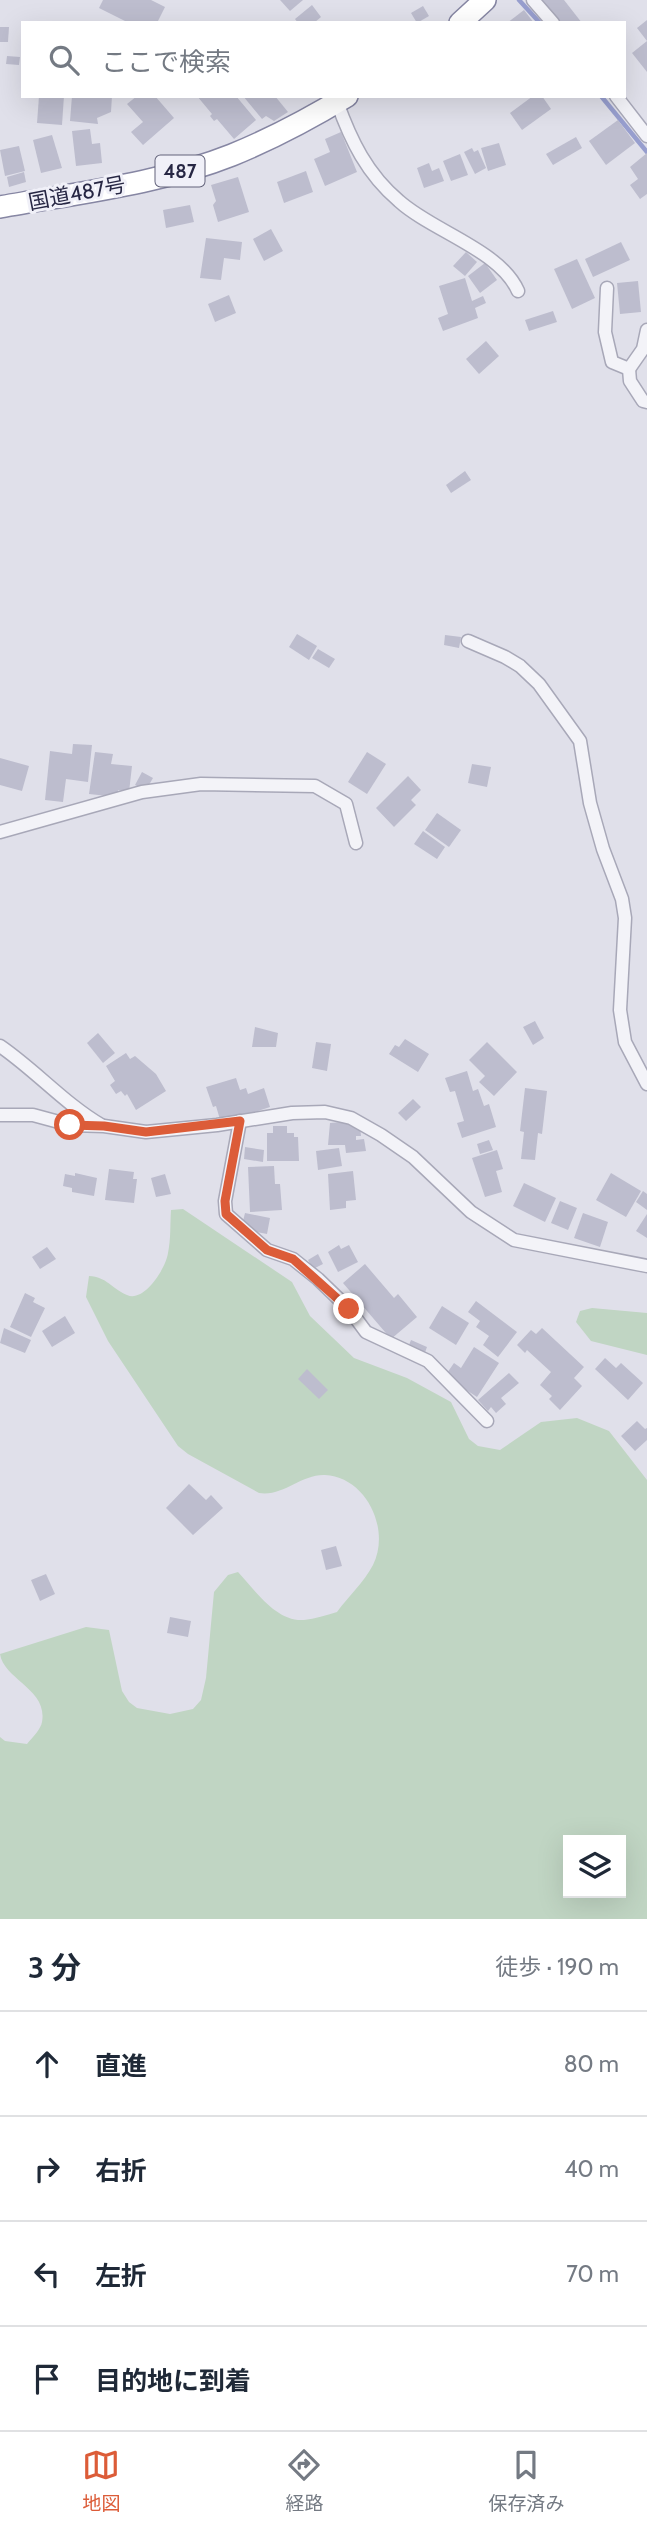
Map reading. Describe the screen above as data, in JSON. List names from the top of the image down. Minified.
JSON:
{"streets":{"highway":["487","国道487号"]},"page":{"search":"ここで検索","heading":["3 分","徒歩 · 190 m"],"list":[["直進","80 m"],["右折","40 m"],["左折","70 m"],"目的地に到着"],"nav":["地図","経路","保存済み"]}}
